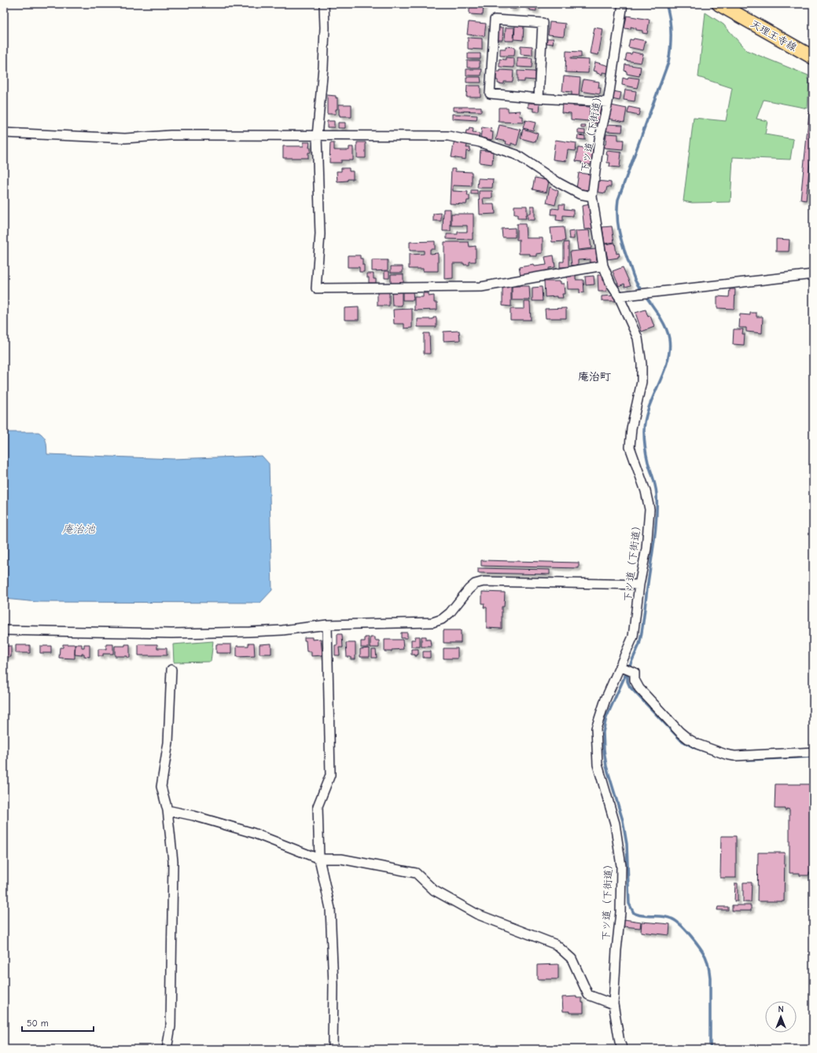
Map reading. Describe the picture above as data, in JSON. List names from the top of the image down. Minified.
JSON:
{"streets":{"main road":["天理王寺線"],"street":["下ツ道（下街道）"]},"districts":["庵治町"],"water":["庵治池"],"scale_bar":"50 m","north":"top"}
